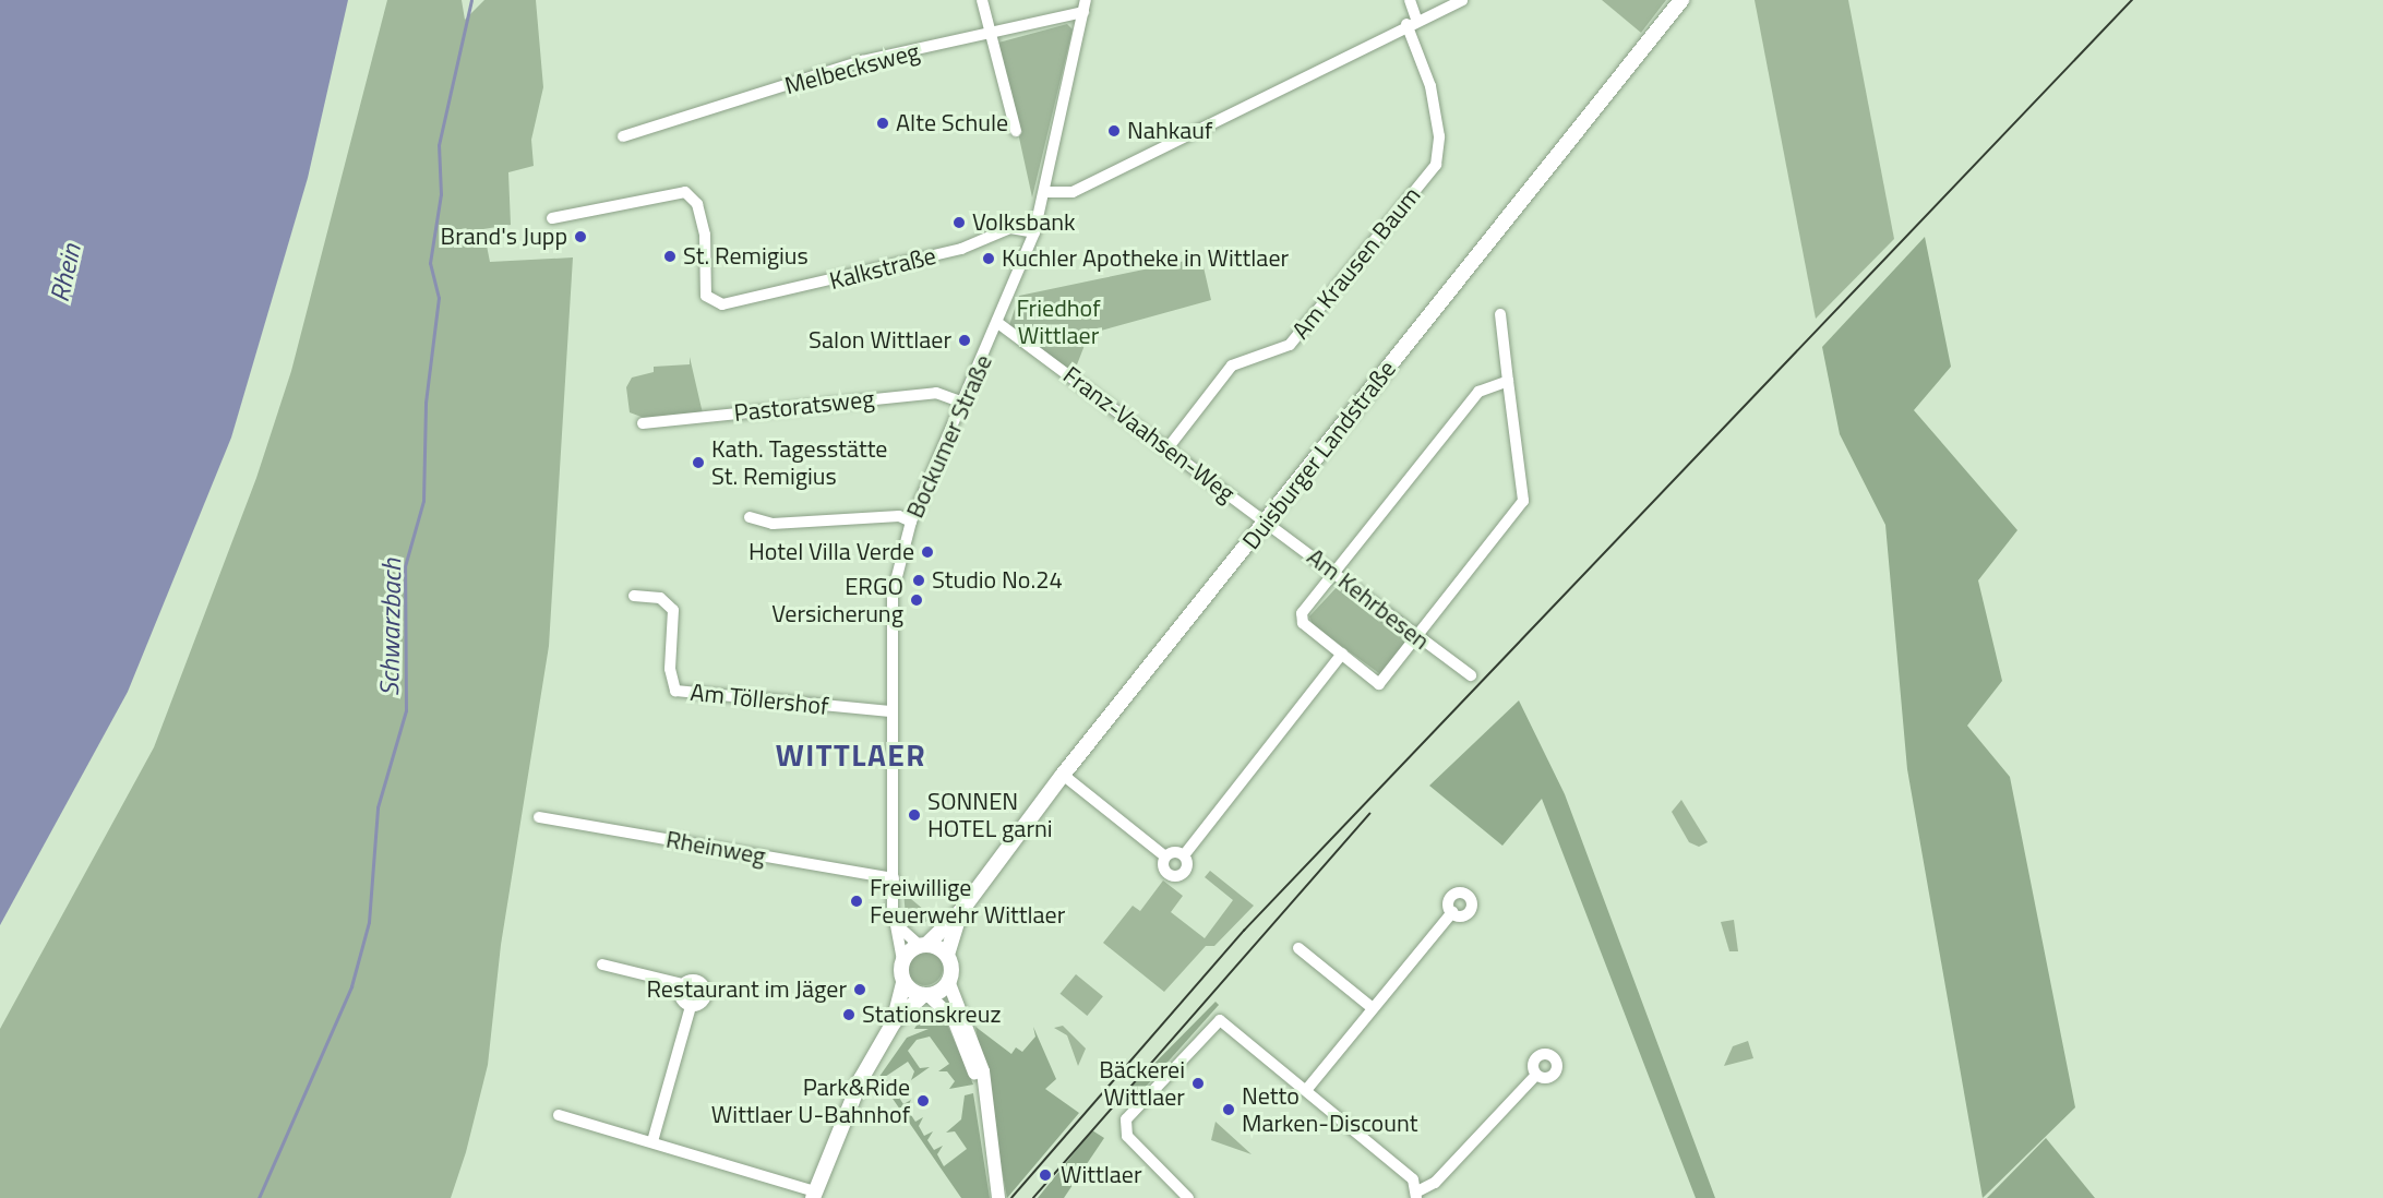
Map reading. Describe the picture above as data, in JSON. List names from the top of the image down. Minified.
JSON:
{"streets":{"main road":["Duisburger Landstraße"],"street":["Melbecksweg","Am Krausen Baum","Kalkstraße","Pastoratsweg","Franz-Vaahsen-Weg","Bockumer Straße","Am Kehrbesen","Am Töllershof","Rheinweg"]},"crossings":[["Melbecksweg","Bockumer Straße"],["Am Krausen Baum","Franz-Vaahsen-Weg"],["Kalkstraße","Bockumer Straße"],["Pastoratsweg","Bockumer Straße"],["Franz-Vaahsen-Weg","Bockumer Straße"],["Franz-Vaahsen-Weg","Duisburger Landstraße"],["Franz-Vaahsen-Weg","Am Kehrbesen"],["Bockumer Straße","Duisburger Landstraße"],["Bockumer Straße","Am Töllershof"],["Bockumer Straße","Rheinweg"],["Duisburger Landstraße","Am Kehrbesen"]],"districts":["WITTLAER"],"water":["Rhein","Schwarzbach"],"parks":["Friedhof Wittlaer"],"places":["Alte Schule","Nahkauf","Volksbank","Brand's Jupp","St. Remigius","Kuchler Apotheke in Wittlaer","Salon Wittlaer","Kath. Tagesstätte St. Remigius","Hotel Villa Verde","Studio No.24","ERGO Versicherung","SONNEN HOTEL garni","Freiwillige Feuerwehr Wittlaer","Restaurant im Jäger","Stationskreuz","Bäckerei Wittlaer","Park&Ride Wittlaer U-Bahnhof","Netto Marken-Discount","Wittlaer"]}
